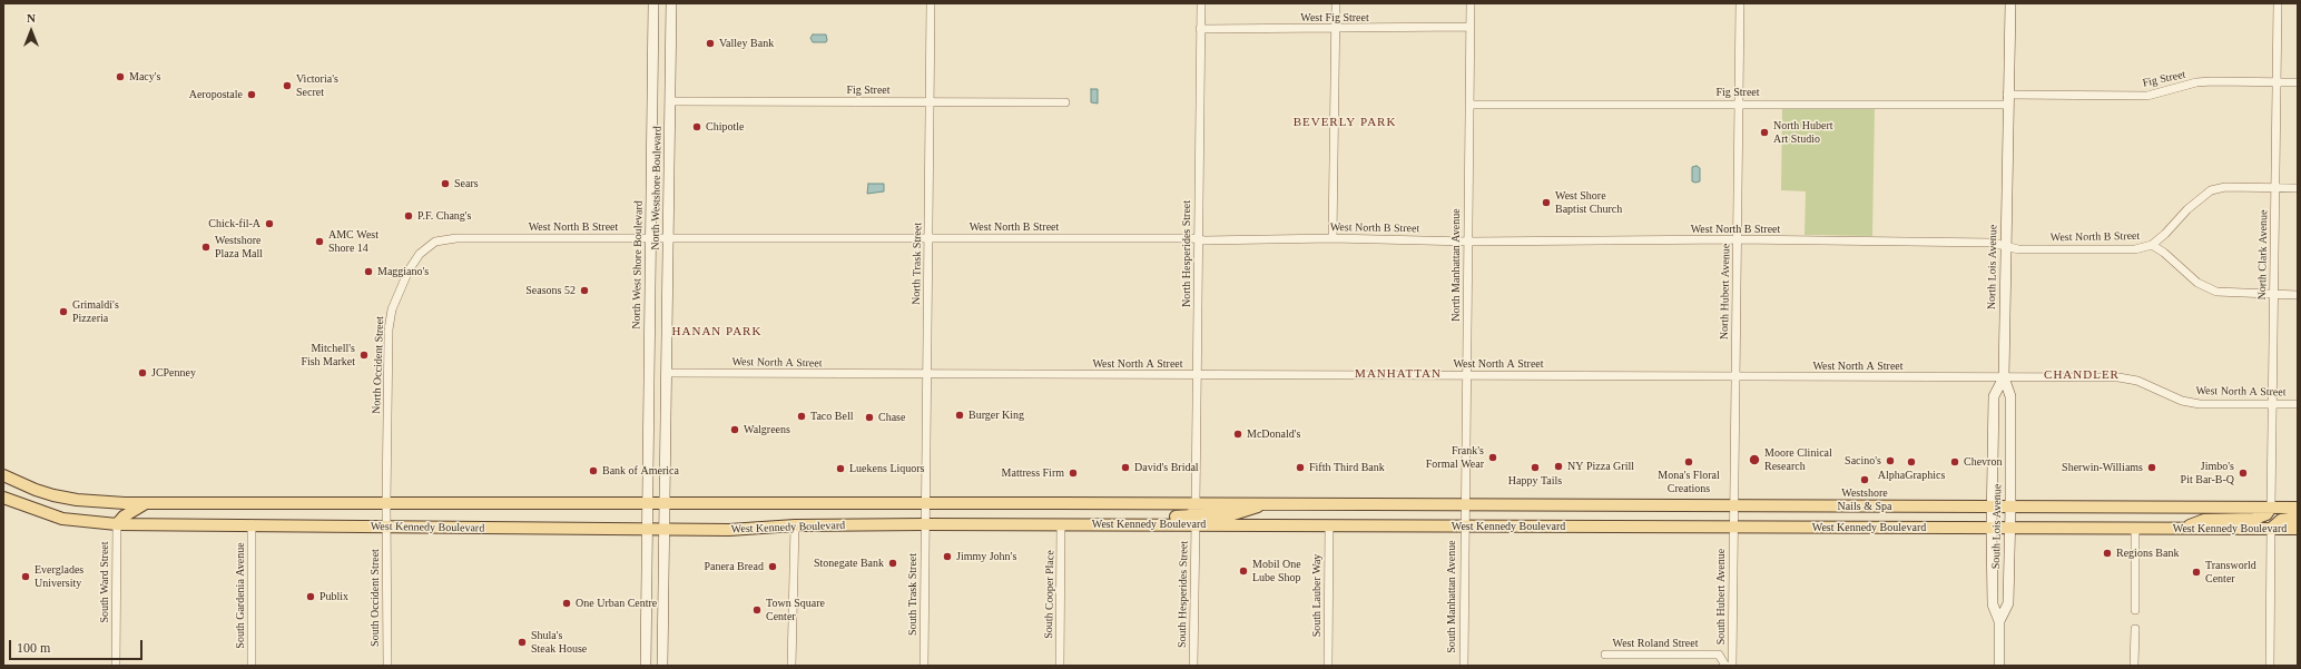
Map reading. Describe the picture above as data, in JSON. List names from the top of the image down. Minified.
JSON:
{"streets":{"main road":["West Kennedy Boulevard"],"street":["West Fig Street","Fig Street","North Westshore Boulevard","West North B Street","North Hesperides Street","North Clark Avenue","North Trask Street","North West Shore Boulevard","North Manhattan Avenue","North Lois Avenue","North Hubert Avenue","West North A Street","North Occident Street","South Lois Avenue","South Ward Street","South Trask Street","South Cooper Place","South Hesperides Street","South Gardenia Avenue","South Lauber Way","South Manhattan Avenue","South Hubert Avenue","South Occident Street","West Roland Street"]},"crossings":[["West Fig Street","North Hesperides Street"],["West Fig Street","North Manhattan Avenue"],["Fig Street","North Westshore Boulevard"],["Fig Street","North Clark Avenue"],["Fig Street","North Trask Street"],["Fig Street","North Manhattan Avenue"],["Fig Street","North Lois Avenue"],["Fig Street","North Hubert Avenue"],["North Westshore Boulevard","West North B Street"],["North Westshore Boulevard","West North A Street"],["West North B Street","North Hesperides Street"],["West North B Street","North Clark Avenue"],["West North B Street","North Trask Street"],["West North B Street","North West Shore Boulevard"],["West North B Street","North Manhattan Avenue"],["West North B Street","North Lois Avenue"],["West North B Street","North Hubert Avenue"],["West North B Street","North Occident Street"],["North Hesperides Street","West North A Street"],["North Hesperides Street","West Kennedy Boulevard"],["North Clark Avenue","West North A Street"],["North Clark Avenue","West Kennedy Boulevard"],["North Trask Street","West North A Street"],["North Trask Street","West Kennedy Boulevard"],["North Trask Street","South Trask Street"],["North West Shore Boulevard","West Kennedy Boulevard"],["North Manhattan Avenue","West North A Street"],["North Manhattan Avenue","West Kennedy Boulevard"],["North Manhattan Avenue","South Manhattan Avenue"],["North Lois Avenue","West North A Street"],["North Lois Avenue","West Kennedy Boulevard"],["North Lois Avenue","South Lois Avenue"],["North Hubert Avenue","West North A Street"],["North Hubert Avenue","West Kennedy Boulevard"],["North Hubert Avenue","South Hubert Avenue"],["West North A Street","South Lois Avenue"],["North Occident Street","West Kennedy Boulevard"],["North Occident Street","South Occident Street"],["West Kennedy Boulevard","South Lois Avenue"],["West Kennedy Boulevard","South Ward Street"],["West Kennedy Boulevard","South Trask Street"],["West Kennedy Boulevard","South Cooper Place"],["West Kennedy Boulevard","South Hesperides Street"],["West Kennedy Boulevard","South Gardenia Avenue"],["West Kennedy Boulevard","South Lauber Way"],["West Kennedy Boulevard","South Manhattan Avenue"],["West Kennedy Boulevard","South Hubert Avenue"],["West Kennedy Boulevard","South Occident Street"]],"districts":["BEVERLY PARK","HANAN PARK","MANHATTAN","CHANDLER"],"places":["Valley Bank","Macy's","Victoria's Secret","Aeropostale","Chipotle","North Hubert Art Studio","Sears","West Shore Baptist Church","P.F. Chang's","Chick-fil-A","AMC West Shore 14","Westshore Plaza Mall","Maggiano's","Seasons 52","Grimaldi's Pizzeria","Mitchell's Fish Market","JCPenney","Burger King","Taco Bell","Chase","Walgreens","McDonald's","Frank's Formal Wear","Moore Clinical Research","Sacino's","Mona's Floral Creations","AlphaGraphics","Chevron","NY Pizza Grill","David's Bridal","Fifth Third Bank","Happy Tails","Sherwin-Williams","Luekens Liquors","Bank of America","Mattress Firm","Jimbo's Pit Bar-B-Q","Westshore Nails & Spa","Regions Bank","Jimmy John's","Stonegate Bank","Panera Bread","Mobil One Lube Shop","Transworld Center","Everglades University","Publix","One Urban Centre","Town Square Center","Shula's Steak House"],"scale_bar":"100 m","north":"top"}
